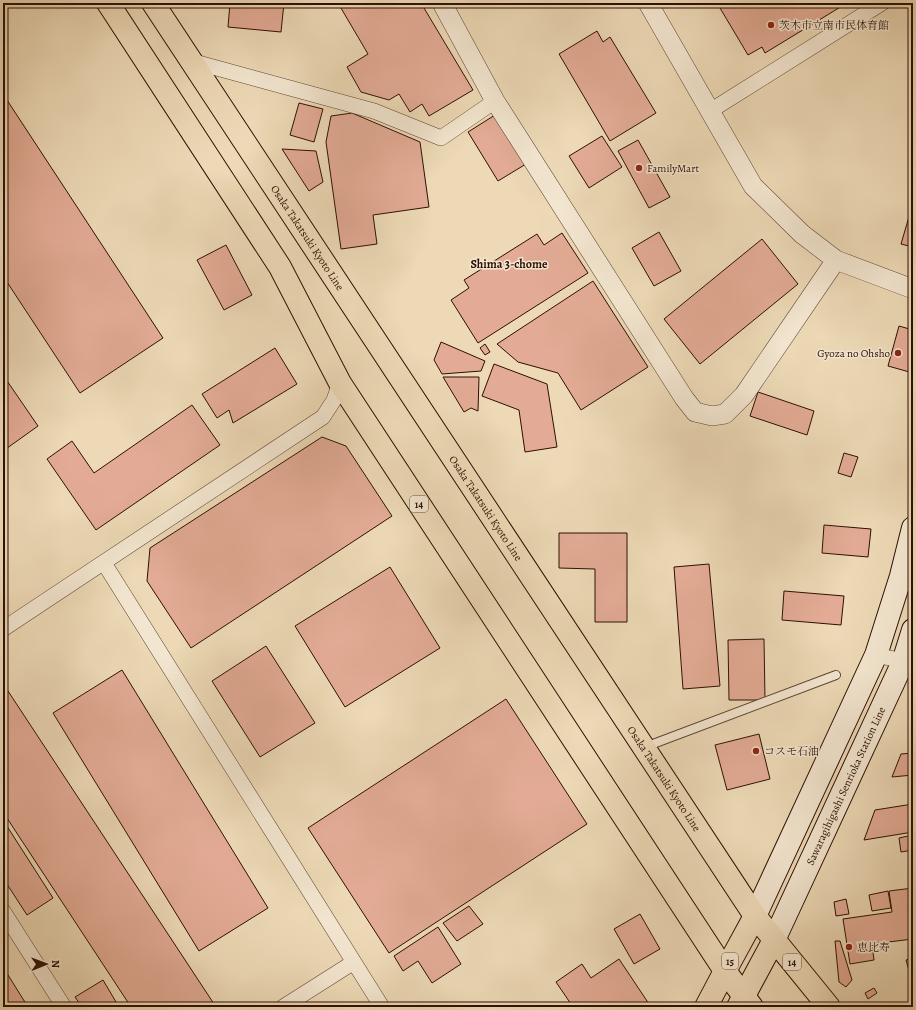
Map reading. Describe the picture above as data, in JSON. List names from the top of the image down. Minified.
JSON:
{"streets":{"main road":["Osaka Takatsuki Kyoto Line","14","Sawaragihigashi Senrioka Station Line","15"]},"crossings":[["Osaka Takatsuki Kyoto Line","Sawaragihigashi Senrioka Station Line"],["Osaka Takatsuki Kyoto Line","15"],["14","15"]],"districts":["Shima 3-chome"],"places":["茨木市立南市民体育館","FamilyMart","Gyoza no Ohsho","コスモ石油","恵比寿"],"north":"right"}
